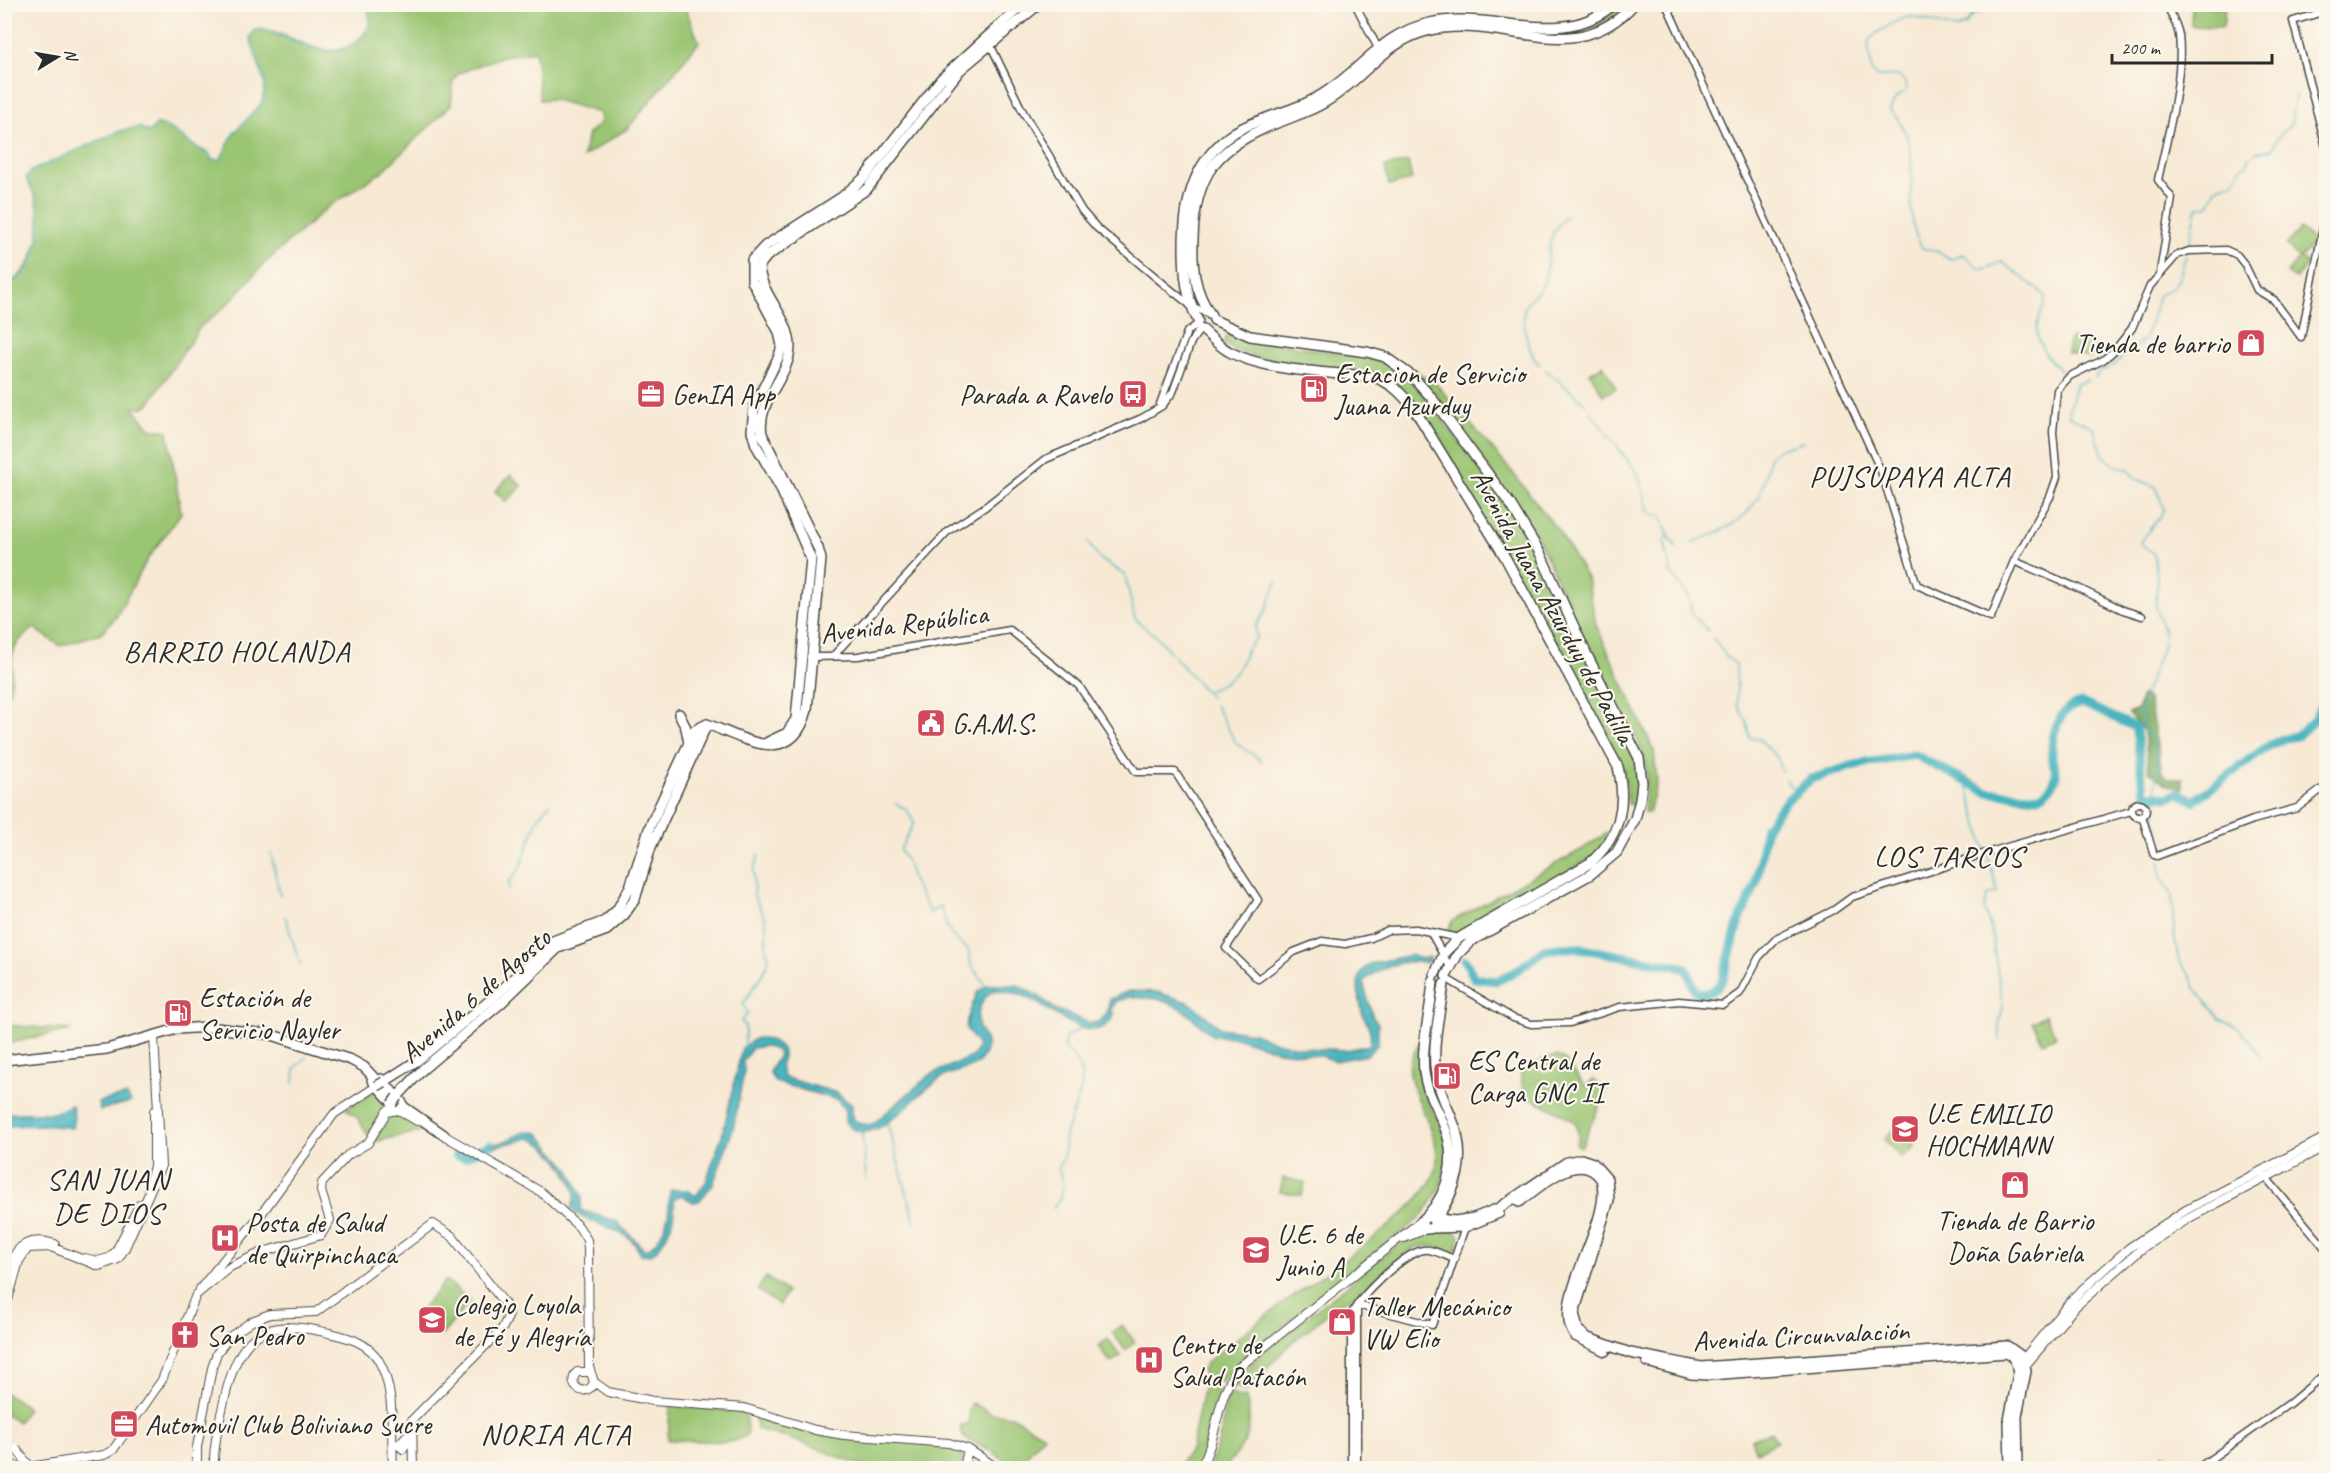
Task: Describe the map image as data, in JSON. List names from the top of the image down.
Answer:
{
  "streets": {
    "highway": ["Avenida Juana Azurduy de Padilla", "Avenida 6 de Agosto", "Avenida Circunvalación"],
    "street": ["Avenida República"]
  },
  "crossings": [
    ["Avenida Juana Azurduy de Padilla", "Avenida Circunvalación"]
  ],
  "districts": [
    "PUJSUPAYA ALTA",
    "BARRIO HOLANDA",
    "LOS TARCOS",
    "SAN JUAN DE DIOS",
    "NORIA ALTA"
  ],
  "places": {
    "shop": ["Tienda de barrio", "Tienda de Barrio Doña Gabriela", "Taller Mecánico VW Elio"],
    "fuel station": ["Estacion de Servicio Juana Azurduy", "Estación de Servicio Nayler", "ES Central de Carga GNC II"],
    "office": ["GenIA App", "Automovil Club Boliviano Sucre"],
    "bus stop": ["Parada a Ravelo"],
    "public building": ["G.A.M.S."],
    "school or university": ["U.E EMILIO HOCHMANN", "U.E. 6 de Junio A", "Colegio Loyola de Fé y Alegría"],
    "hospital": ["Posta de Salud de Quirpinchaca", "Centro de Salud Patacón"],
    "church": ["San Pedro"]
  },
  "scale_bar": "200 m",
  "north": "right"
}
